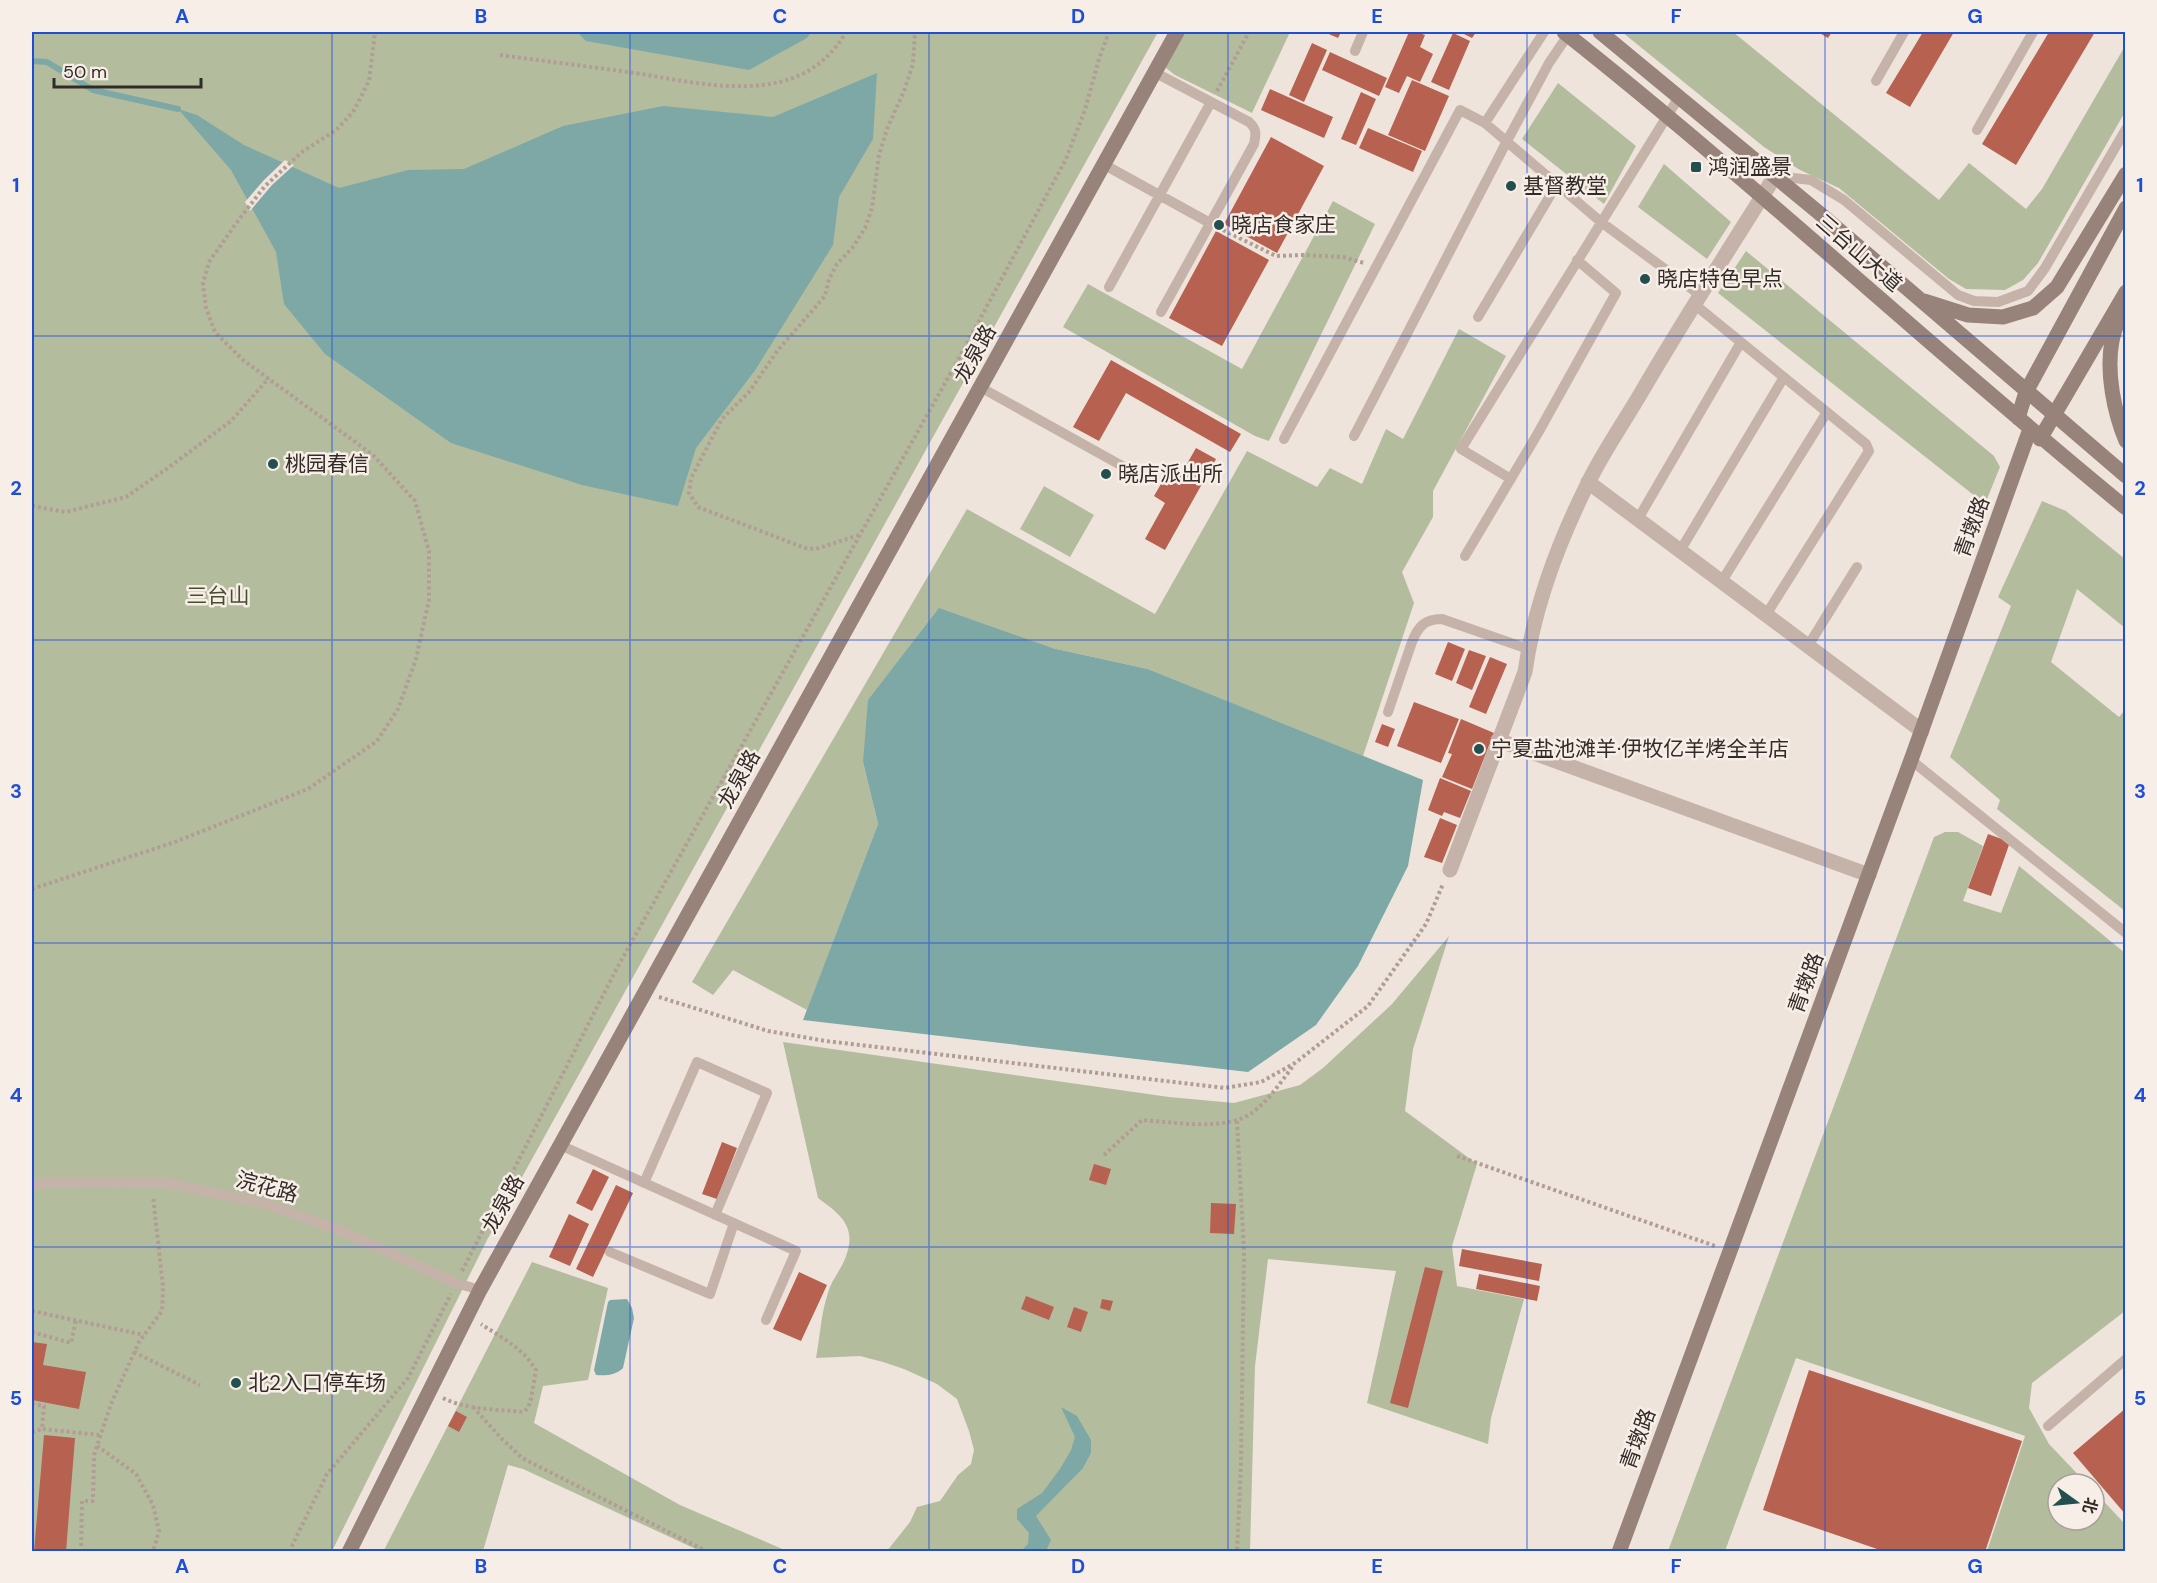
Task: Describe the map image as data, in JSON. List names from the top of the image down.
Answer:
{
  "streets": {
    "main road": ["三台山大道", "龙泉路", "青墩路"],
    "lane": ["浣花路"]
  },
  "crossings": [
    ["三台山大道", "青墩路"],
    ["龙泉路", "浣花路"]
  ],
  "parks": ["三台山"],
  "places": {
    "transit": ["鸿润盛景"],
    "other": [
      "基督教堂",
      "晓店食家庄",
      "晓店特色早点",
      "桃园春信",
      "晓店派出所",
      "宁夏盐池滩羊·伊牧亿羊烤全羊店",
      "北2入口停车场"
    ]
  },
  "scale_bar": "50 m",
  "north": "right",
  "grid": {
    "columns": [
      "A",
      "B",
      "C",
      "D",
      "E",
      "F",
      "G"
    ],
    "rows": [
      "1",
      "2",
      "3",
      "4",
      "5"
    ]
  }
}
